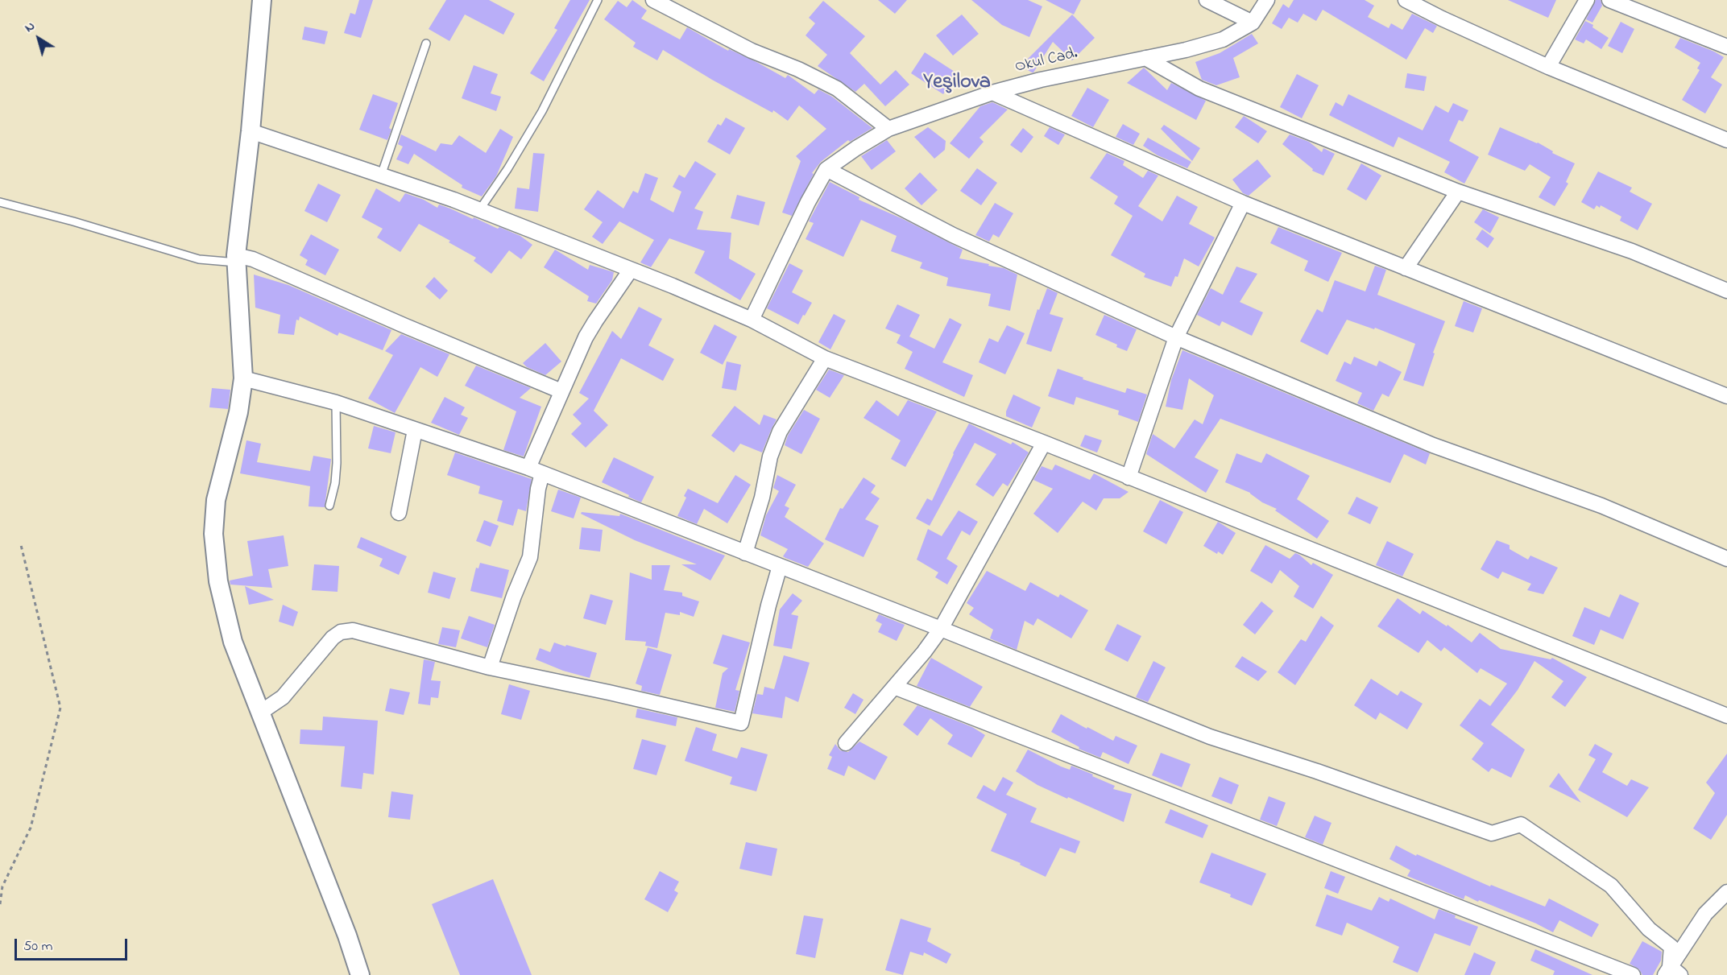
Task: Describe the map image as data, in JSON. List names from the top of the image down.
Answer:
{
  "streets": {
    "street": ["Okul Cad."]
  },
  "districts": ["Yeşilova"],
  "scale_bar": "50 m",
  "north": "top left"
}
